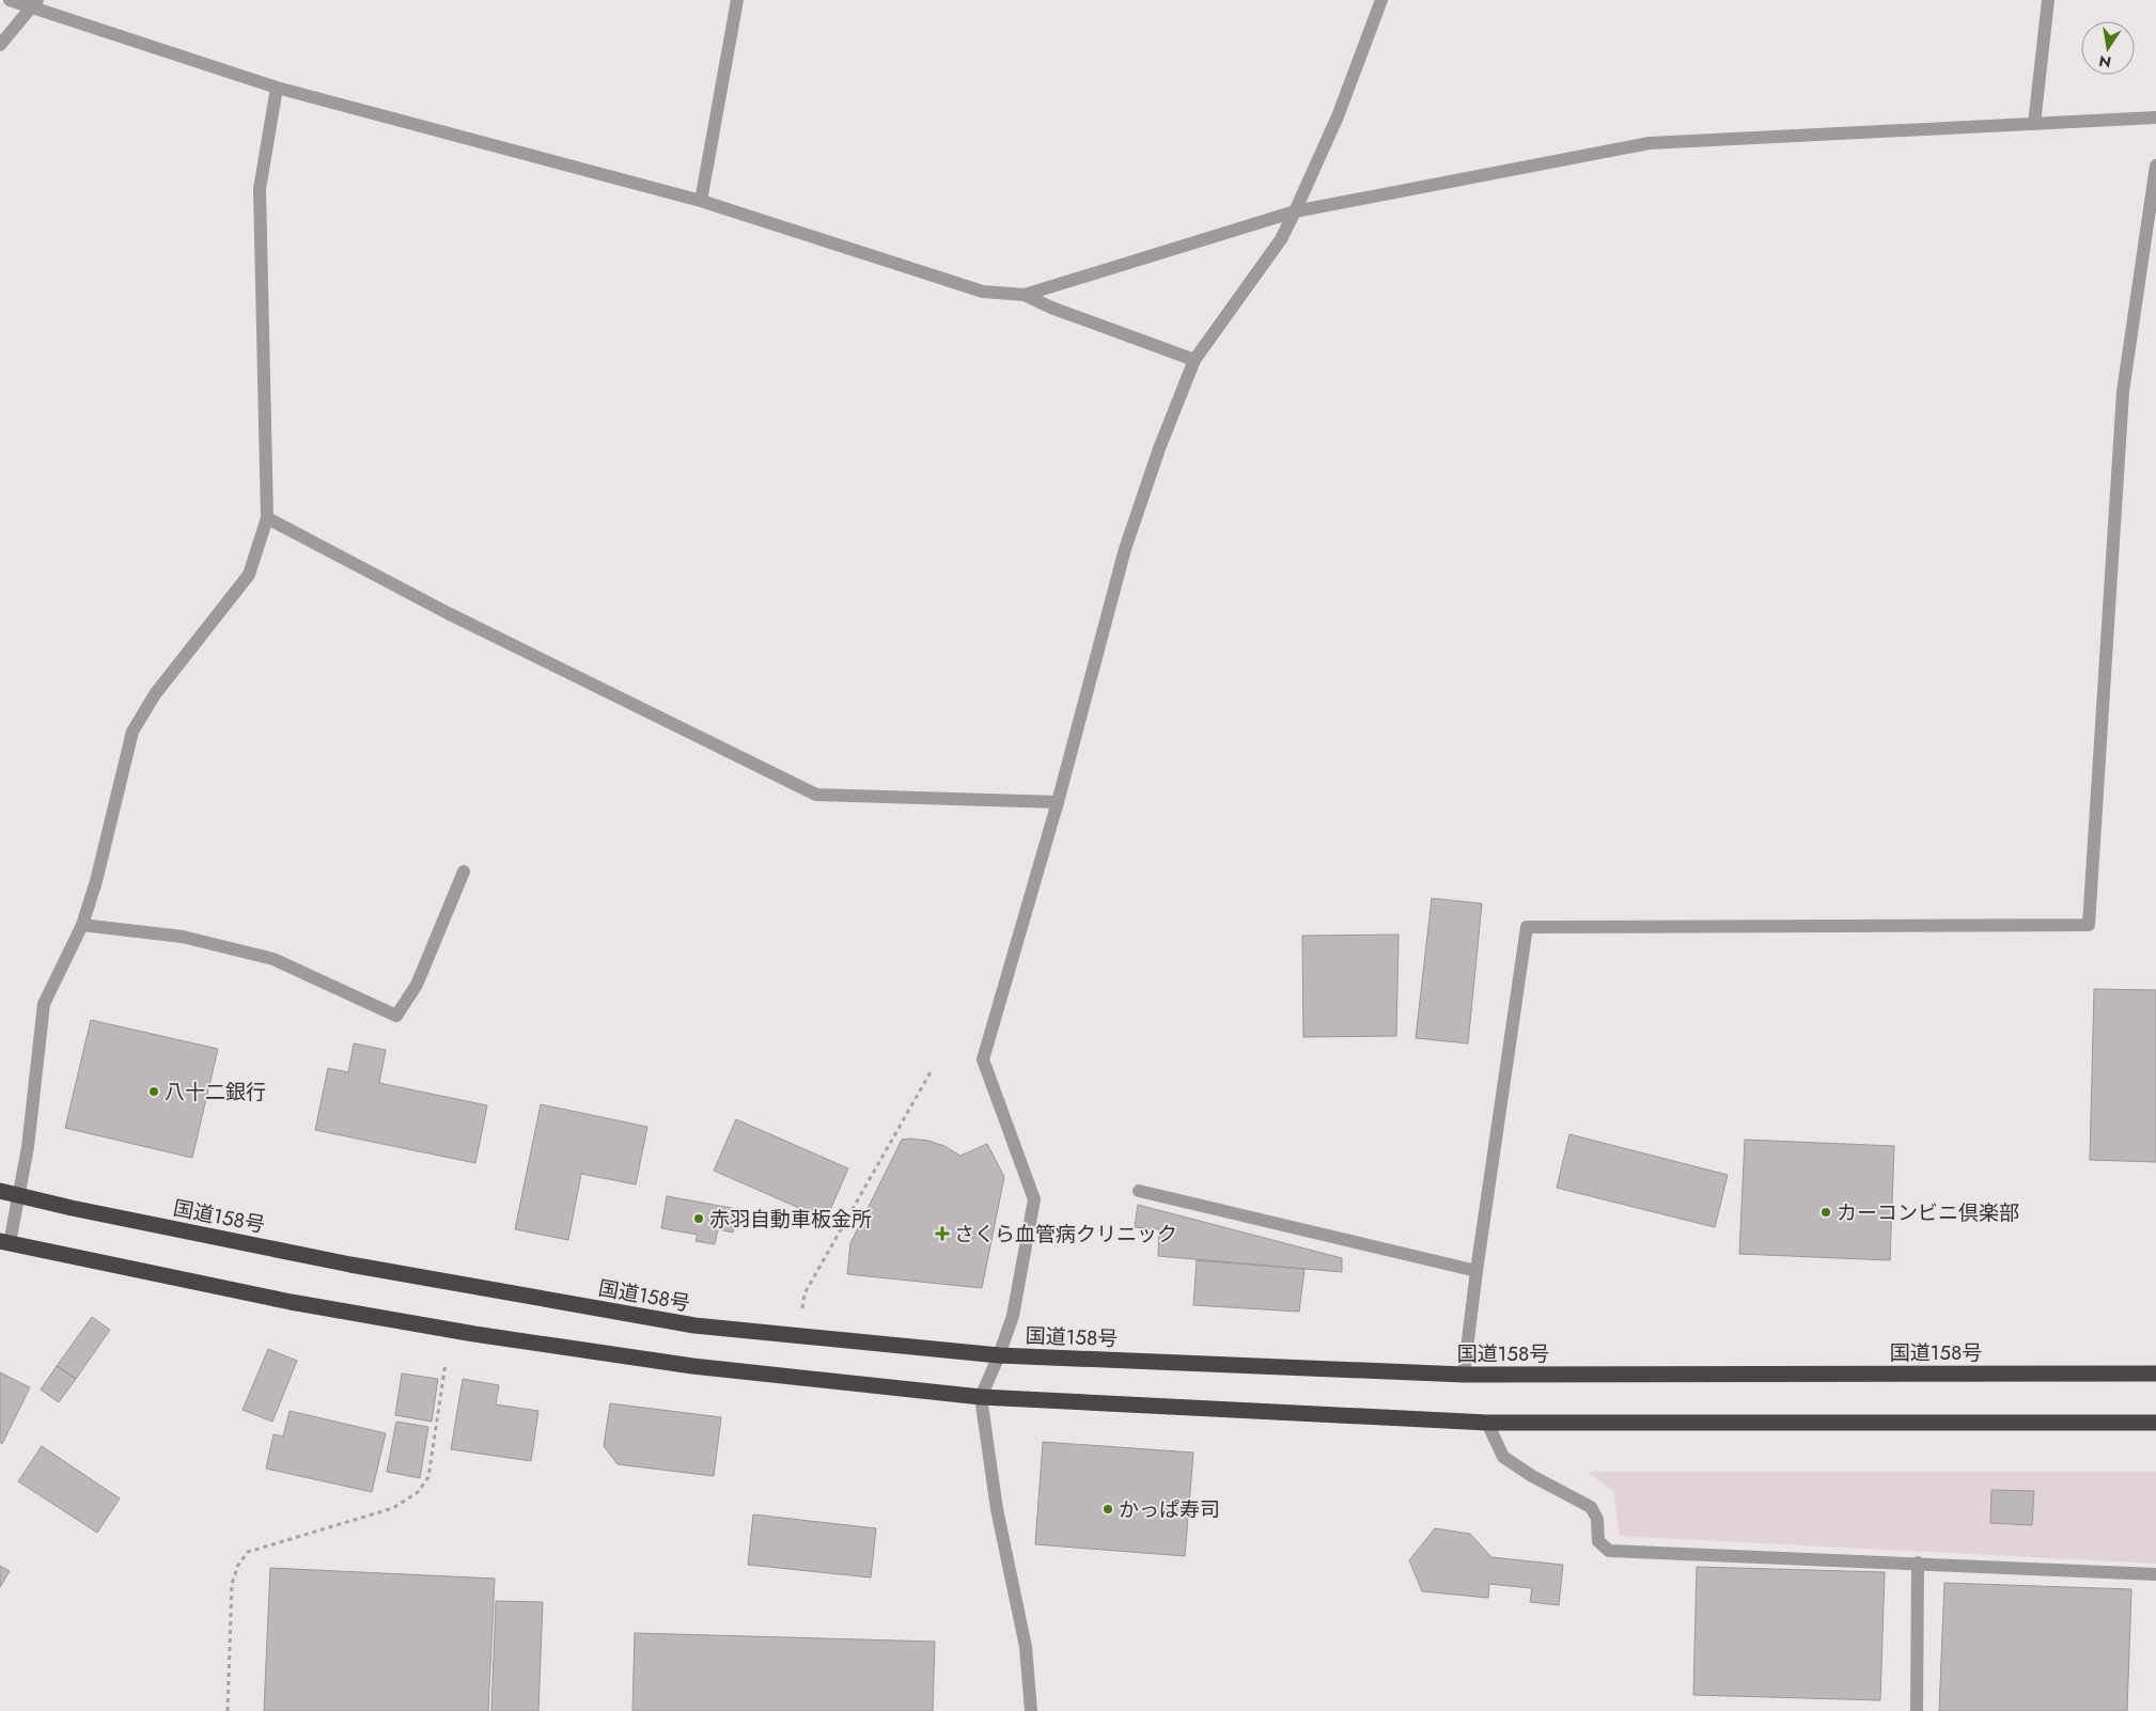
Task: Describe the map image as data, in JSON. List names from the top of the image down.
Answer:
{
  "streets": {
    "highway": ["国道158号"]
  },
  "places": {
    "other": [
      "八十二銀行",
      "カーコンビニ倶楽部",
      "赤羽自動車板金所",
      "かっぱ寿司"
    ],
    "health": ["さくら血管病クリニック"]
  },
  "north": "bottom"
}
